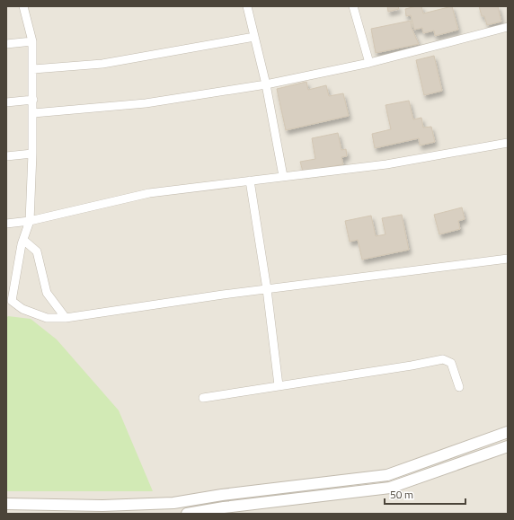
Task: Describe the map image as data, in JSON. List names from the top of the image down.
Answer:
{
  "scale_bar": "50 m"
}
